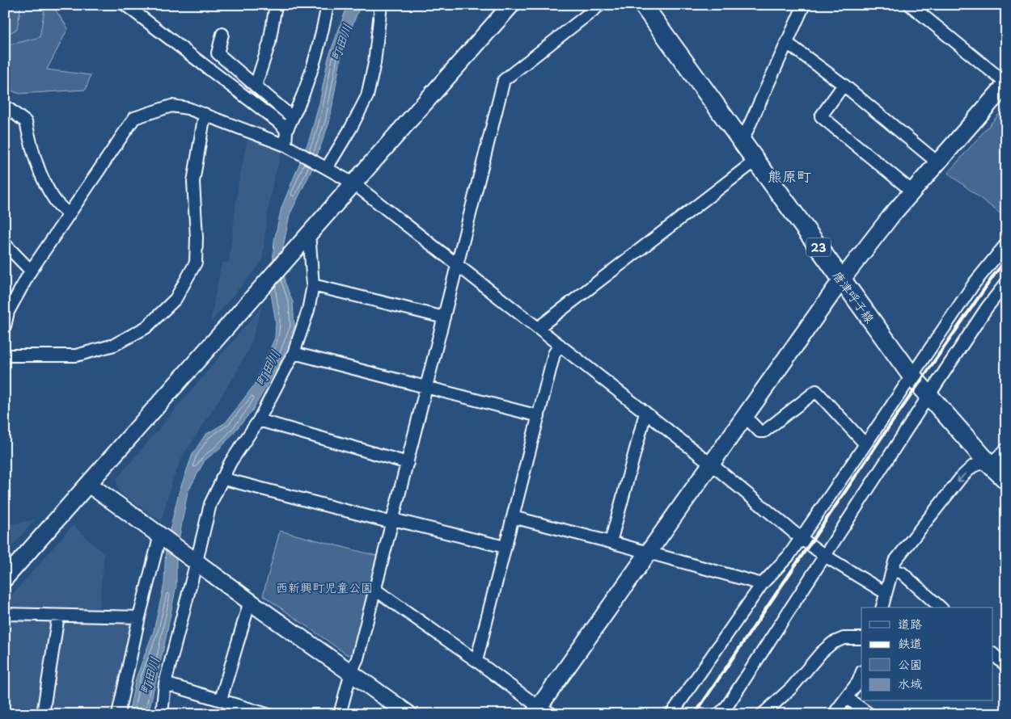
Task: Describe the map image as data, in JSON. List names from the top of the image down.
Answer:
{
  "streets": {
    "main road": ["23", "唐津呼子線"]
  },
  "districts": ["熊原町"],
  "water": ["町田川"],
  "parks": ["西新興町児童公園"],
  "legend": [
    "道路",
    "鉄道",
    "公園",
    "水域"
  ]
}
